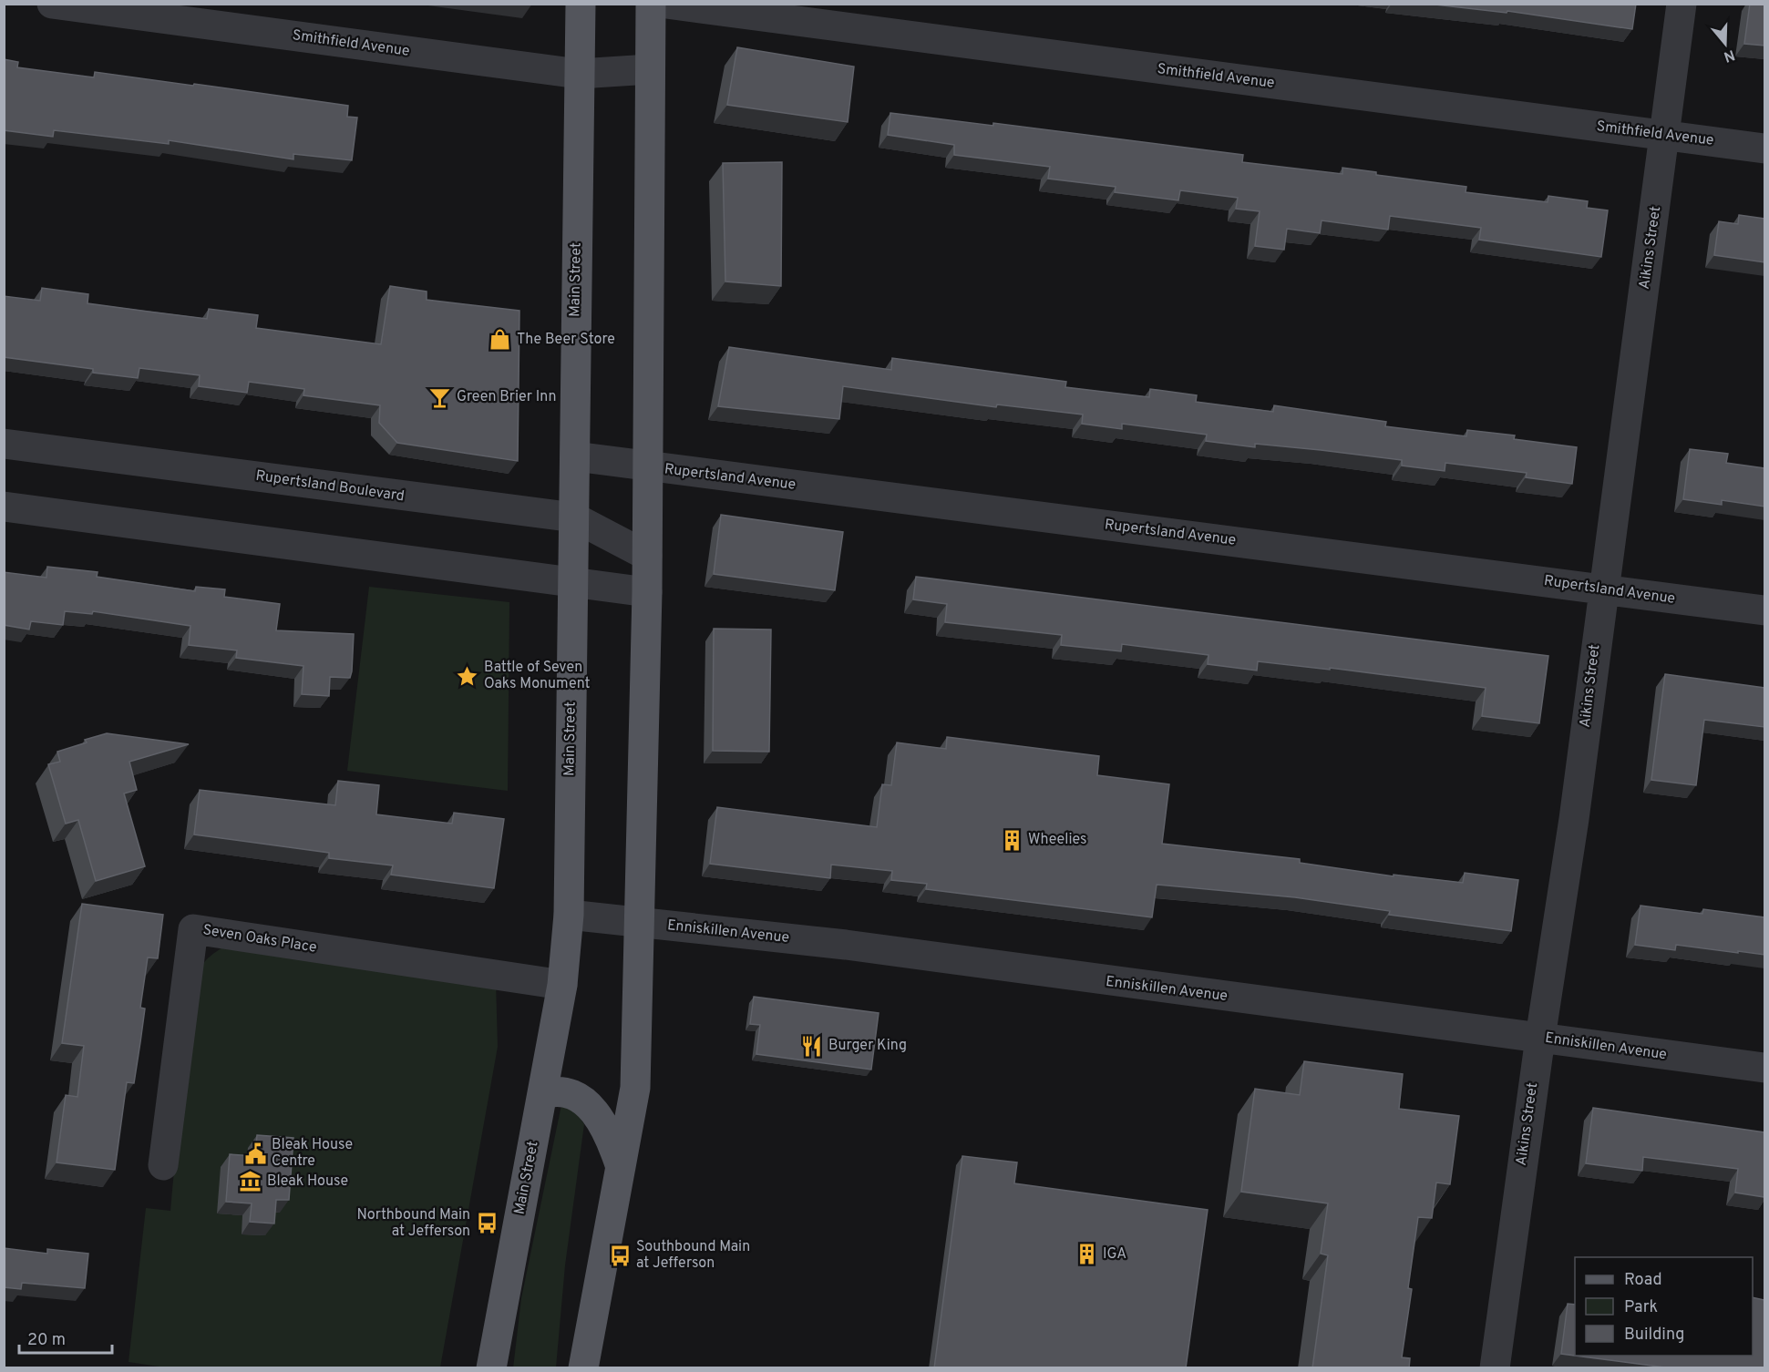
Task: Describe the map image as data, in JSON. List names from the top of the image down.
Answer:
{
  "streets": {
    "main road": ["Main Street"],
    "street": [
      "Smithfield Avenue",
      "Aikins Street",
      "Rupertsland Avenue",
      "Rupertsland Boulevard",
      "Enniskillen Avenue",
      "Seven Oaks Place"
    ]
  },
  "crossings": [
    ["Smithfield Avenue", "Aikins Street"],
    ["Smithfield Avenue", "Main Street"],
    ["Aikins Street", "Rupertsland Avenue"],
    ["Aikins Street", "Enniskillen Avenue"],
    ["Main Street", "Rupertsland Avenue"],
    ["Main Street", "Rupertsland Boulevard"],
    ["Main Street", "Enniskillen Avenue"],
    ["Main Street", "Seven Oaks Place"]
  ],
  "places": {
    "shop": ["The Beer Store"],
    "bar": ["Green Brier Inn"],
    "place": ["Battle of Seven Oaks Monument"],
    "building": ["Wheelies", "IGA"],
    "restaurant": ["Burger King"],
    "public building": ["Bleak House Centre"],
    "museum": ["Bleak House"],
    "bus stop": ["Northbound Main at Jefferson", "Southbound Main at Jefferson"]
  },
  "legend": ["Road", "Park", "Building"],
  "scale_bar": "20 m",
  "north": "bottom"
}
